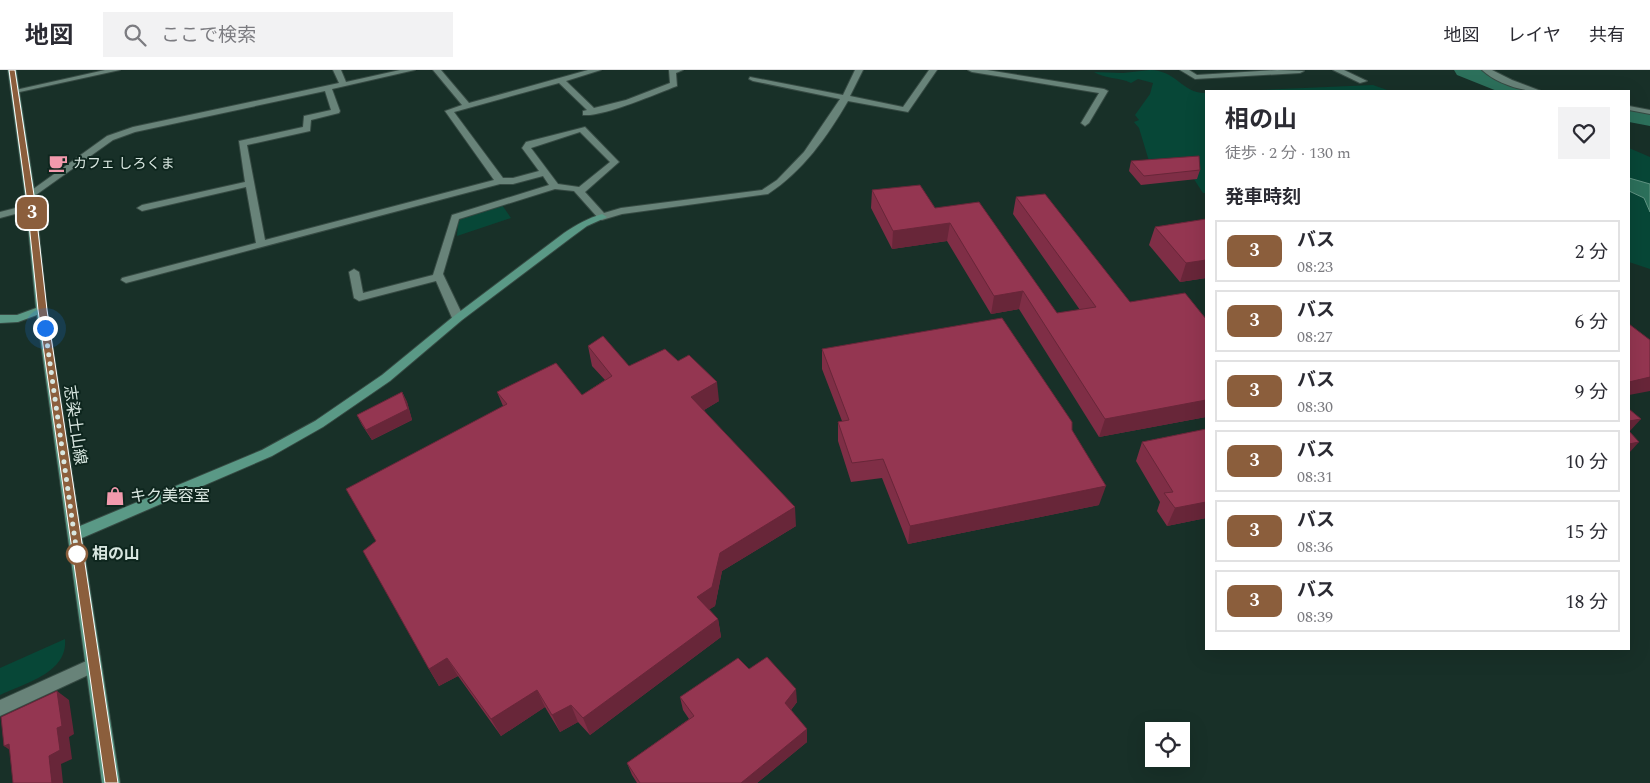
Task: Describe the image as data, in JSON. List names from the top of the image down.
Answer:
{
  "streets": {
    "main road": ["志染土山線"]
  },
  "places": {
    "cafe": ["カフェ しろくま"],
    "shop": ["キク美容室"],
    "other": ["相の山"]
  },
  "lines": ["bus line 3"],
  "page": {
    "header": "地図",
    "search": "ここで検索",
    "nav": ["地図", "レイヤ", "共有"],
    "on_map": "3",
    "heading": [
      ["相の山", "徒歩 · 2 分 · 130 m"],
      "発車時刻"
    ],
    "list": [
      {
        "mark": "3",
        "name": "バス",
        "note": "08:23",
        "value": "2 分"
      },
      {
        "mark": "3",
        "name": "バス",
        "note": "08:27",
        "value": "6 分"
      },
      {
        "mark": "3",
        "name": "バス",
        "note": "08:30",
        "value": "9 分"
      },
      {
        "mark": "3",
        "name": "バス",
        "note": "08:31",
        "value": "10 分"
      },
      {
        "mark": "3",
        "name": "バス",
        "note": "08:36",
        "value": "15 分"
      },
      {
        "mark": "3",
        "name": "バス",
        "note": "08:39",
        "value": "18 分"
      }
    ]
  }
}
